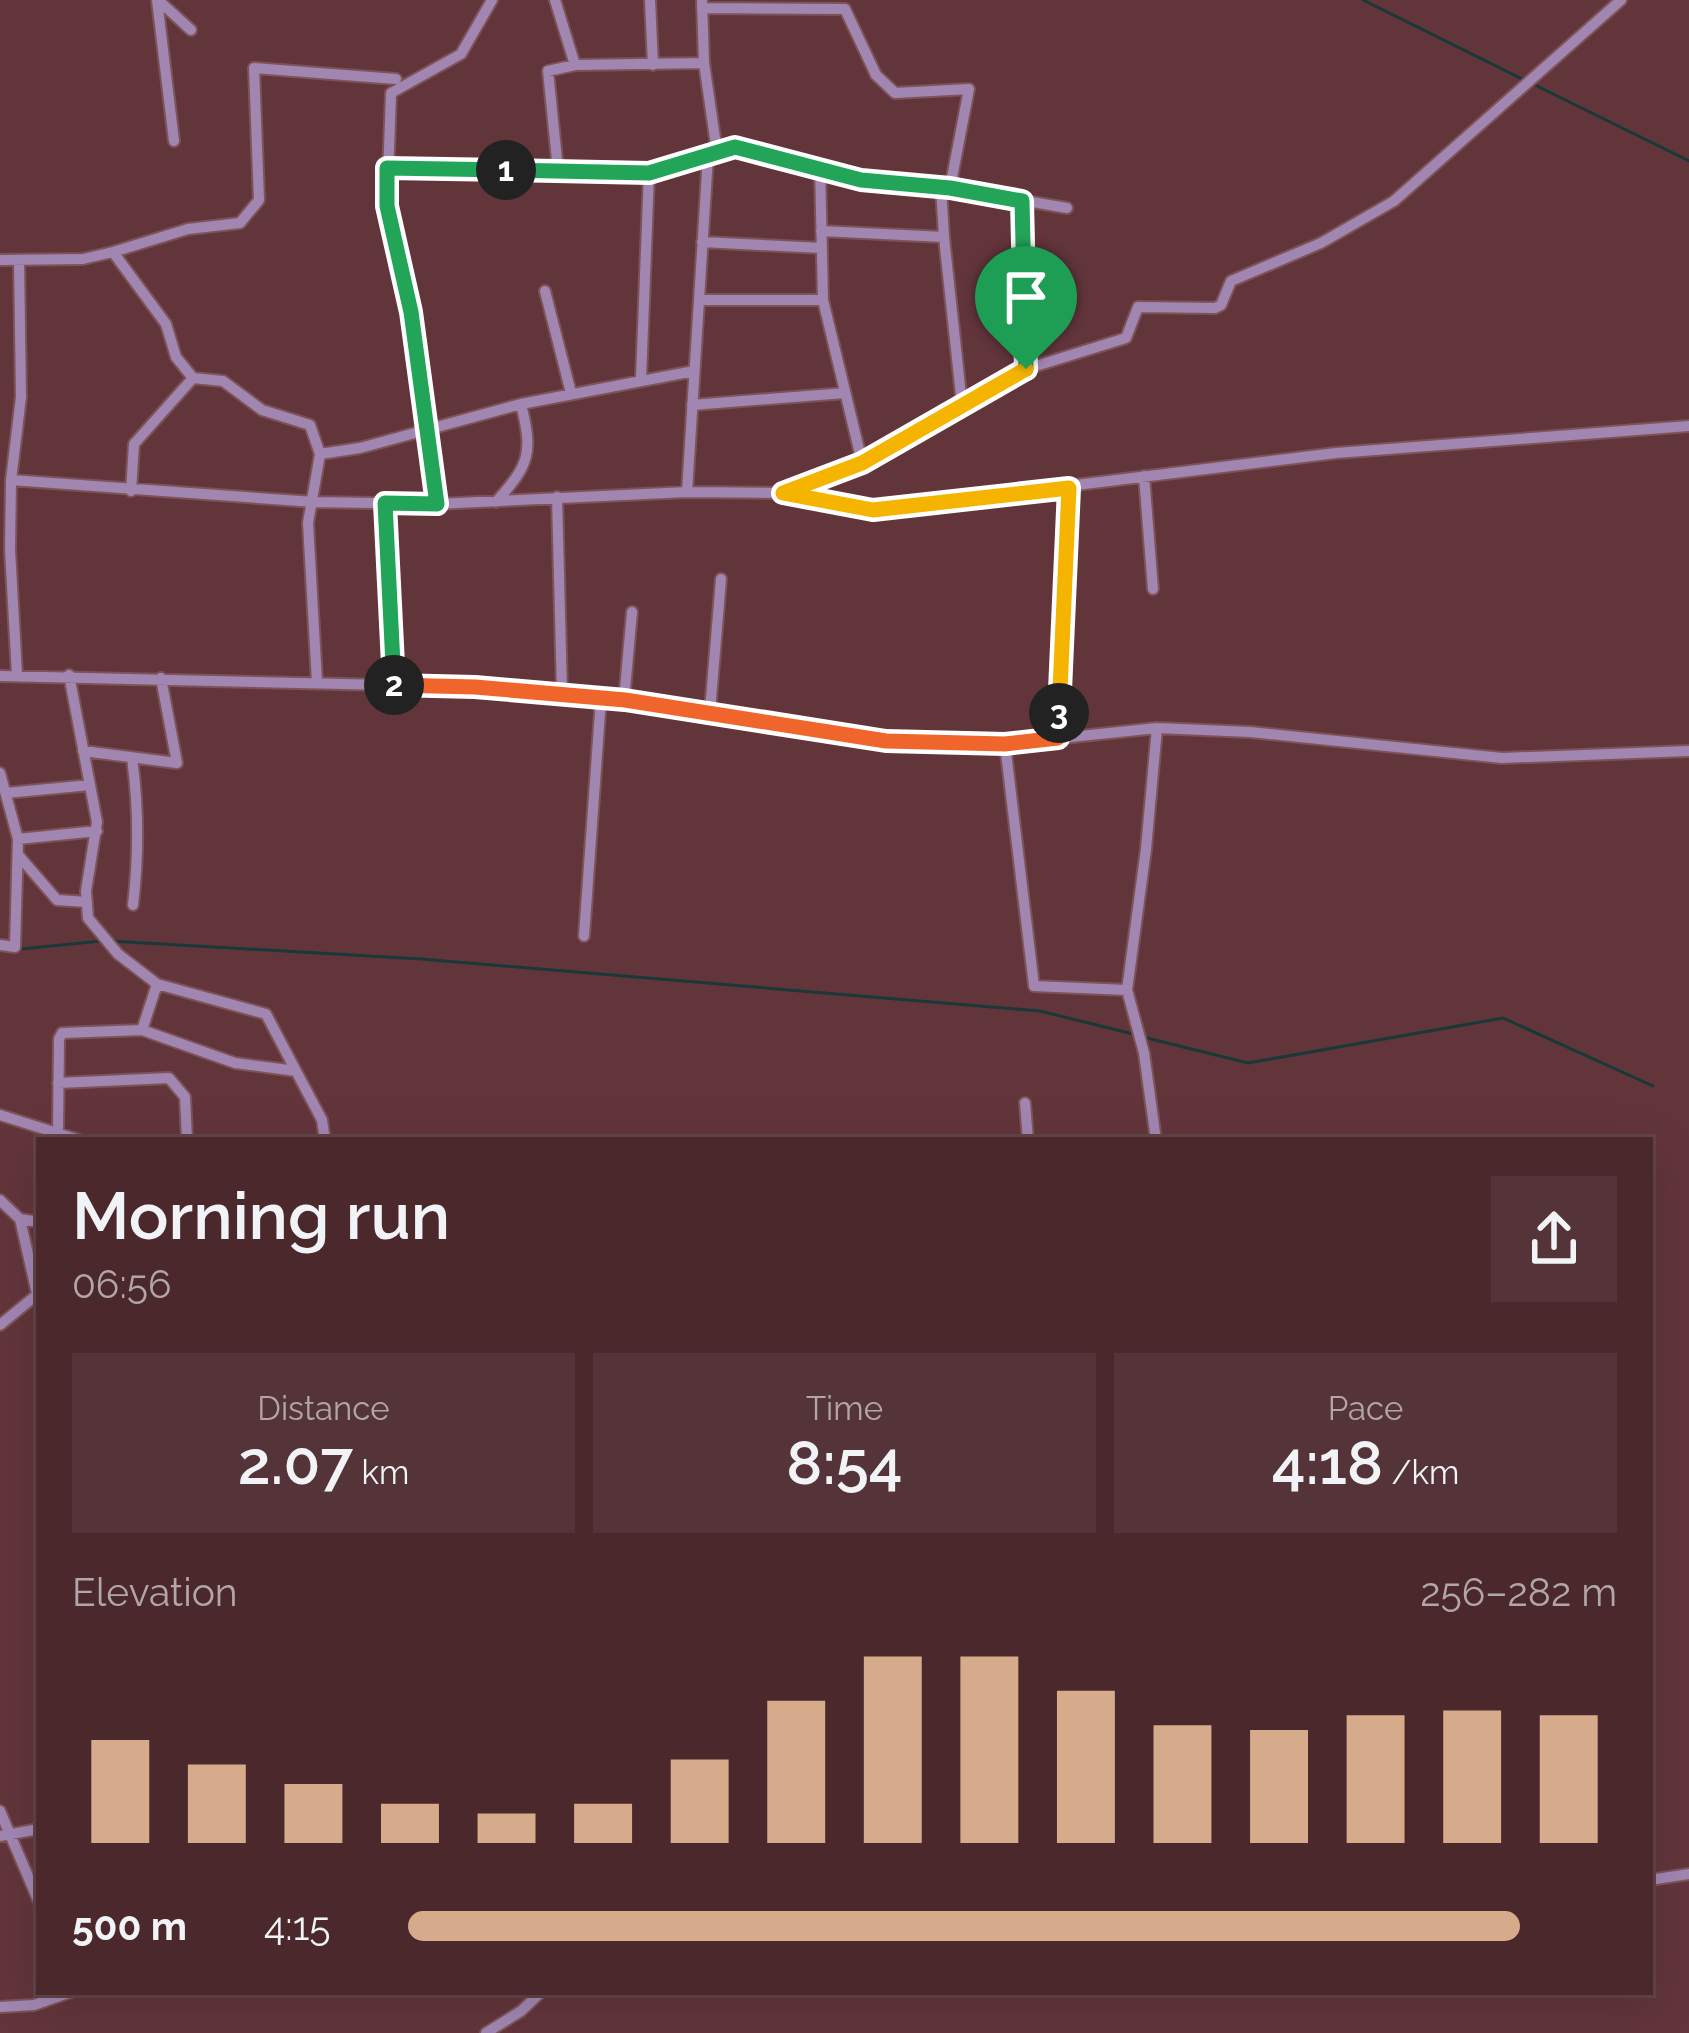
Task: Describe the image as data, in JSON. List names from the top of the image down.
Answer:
{
  "page": {
    "pins": ["1", "2", "3"],
    "heading": ["Morning run", "06:56"],
    "stats": [
      ["Distance", "2.07 km"],
      ["Time", "8:54"],
      ["Pace", "4:18 /km"]
    ],
    "chart": ["Elevation", "256–282 m"],
    "list": [
      {
        "name": "500 m",
        "note": "4:15"
      }
    ]
  }
}
